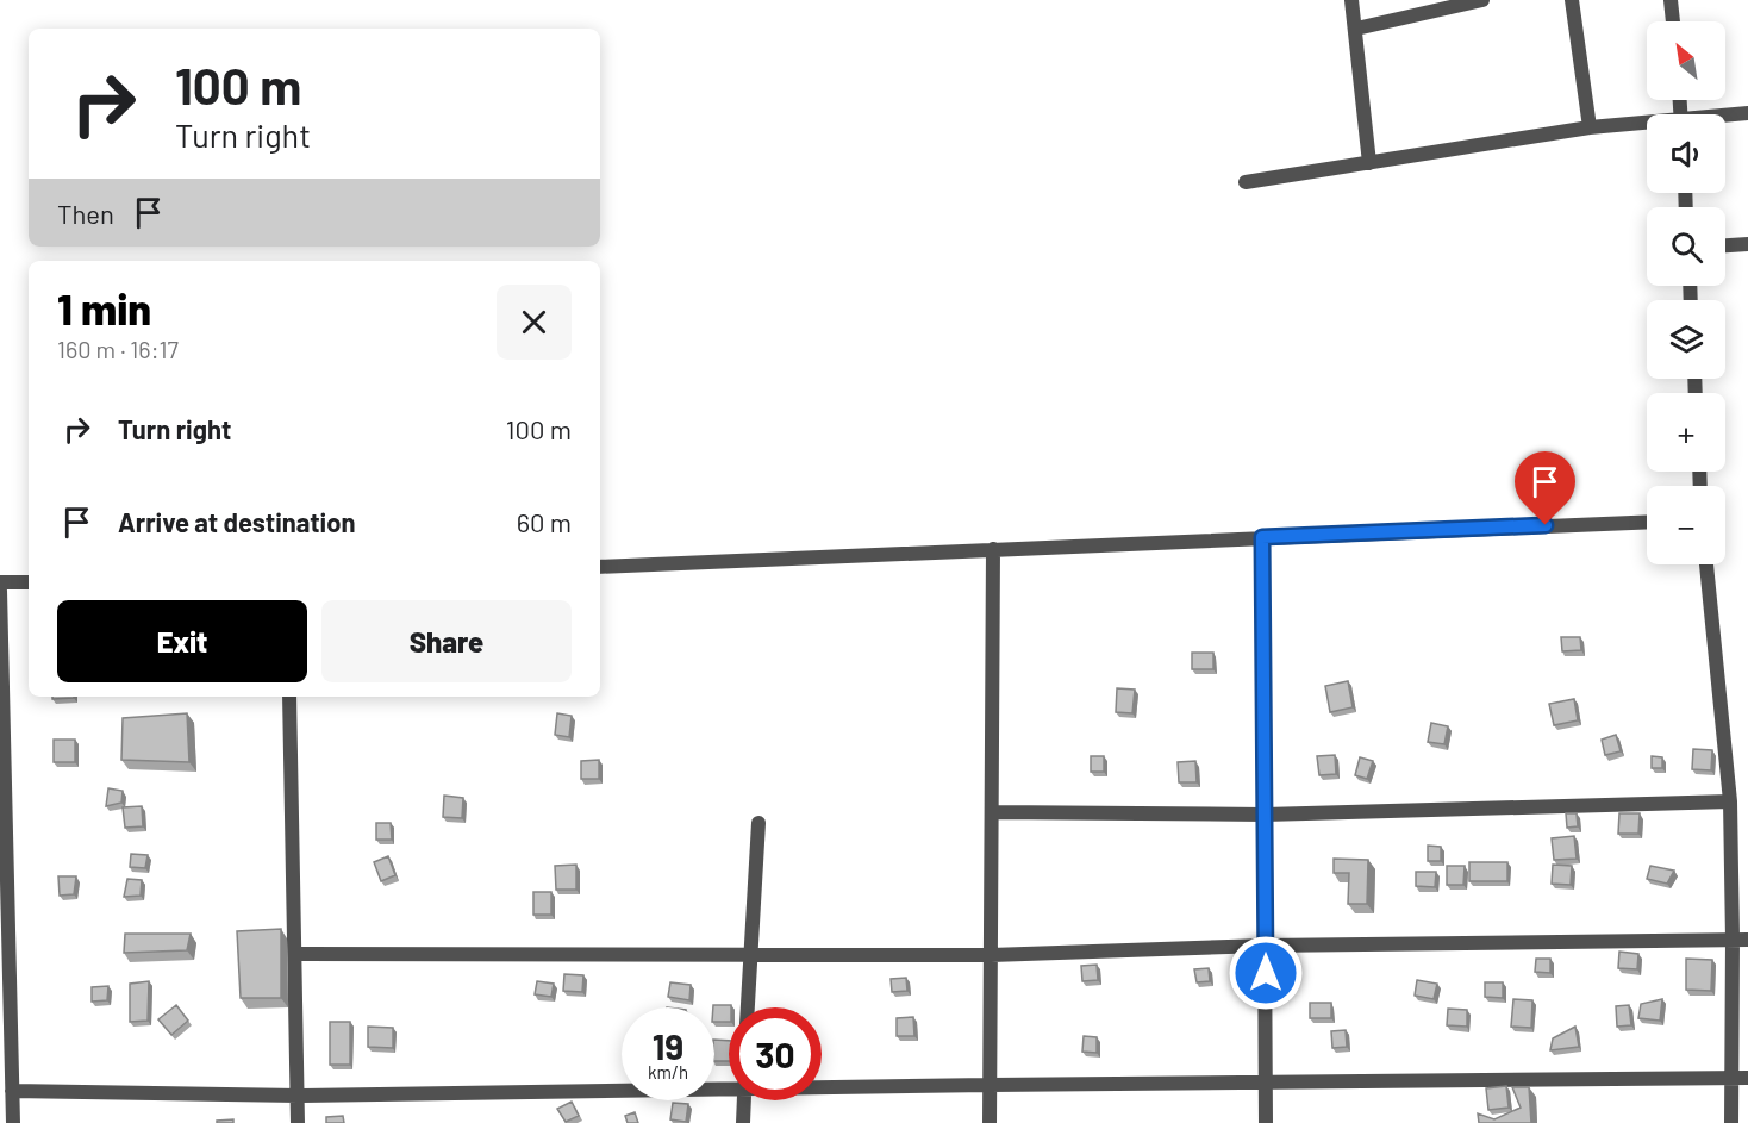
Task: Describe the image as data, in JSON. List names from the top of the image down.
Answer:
{
  "north": "top left",
  "page": {
    "map_buttons": ["+", "−"],
    "turn": ["100 m", "Turn right"],
    "then": "Then",
    "heading": ["1 min", "160 m · 16:17"],
    "list": [
      {
        "name": "Turn right",
        "value": "100 m"
      },
      {
        "name": "Arrive at destination",
        "value": "60 m"
      }
    ],
    "buttons": ["Exit", "Share"],
    "speed": "19 km/h",
    "limit": "30"
  }
}
